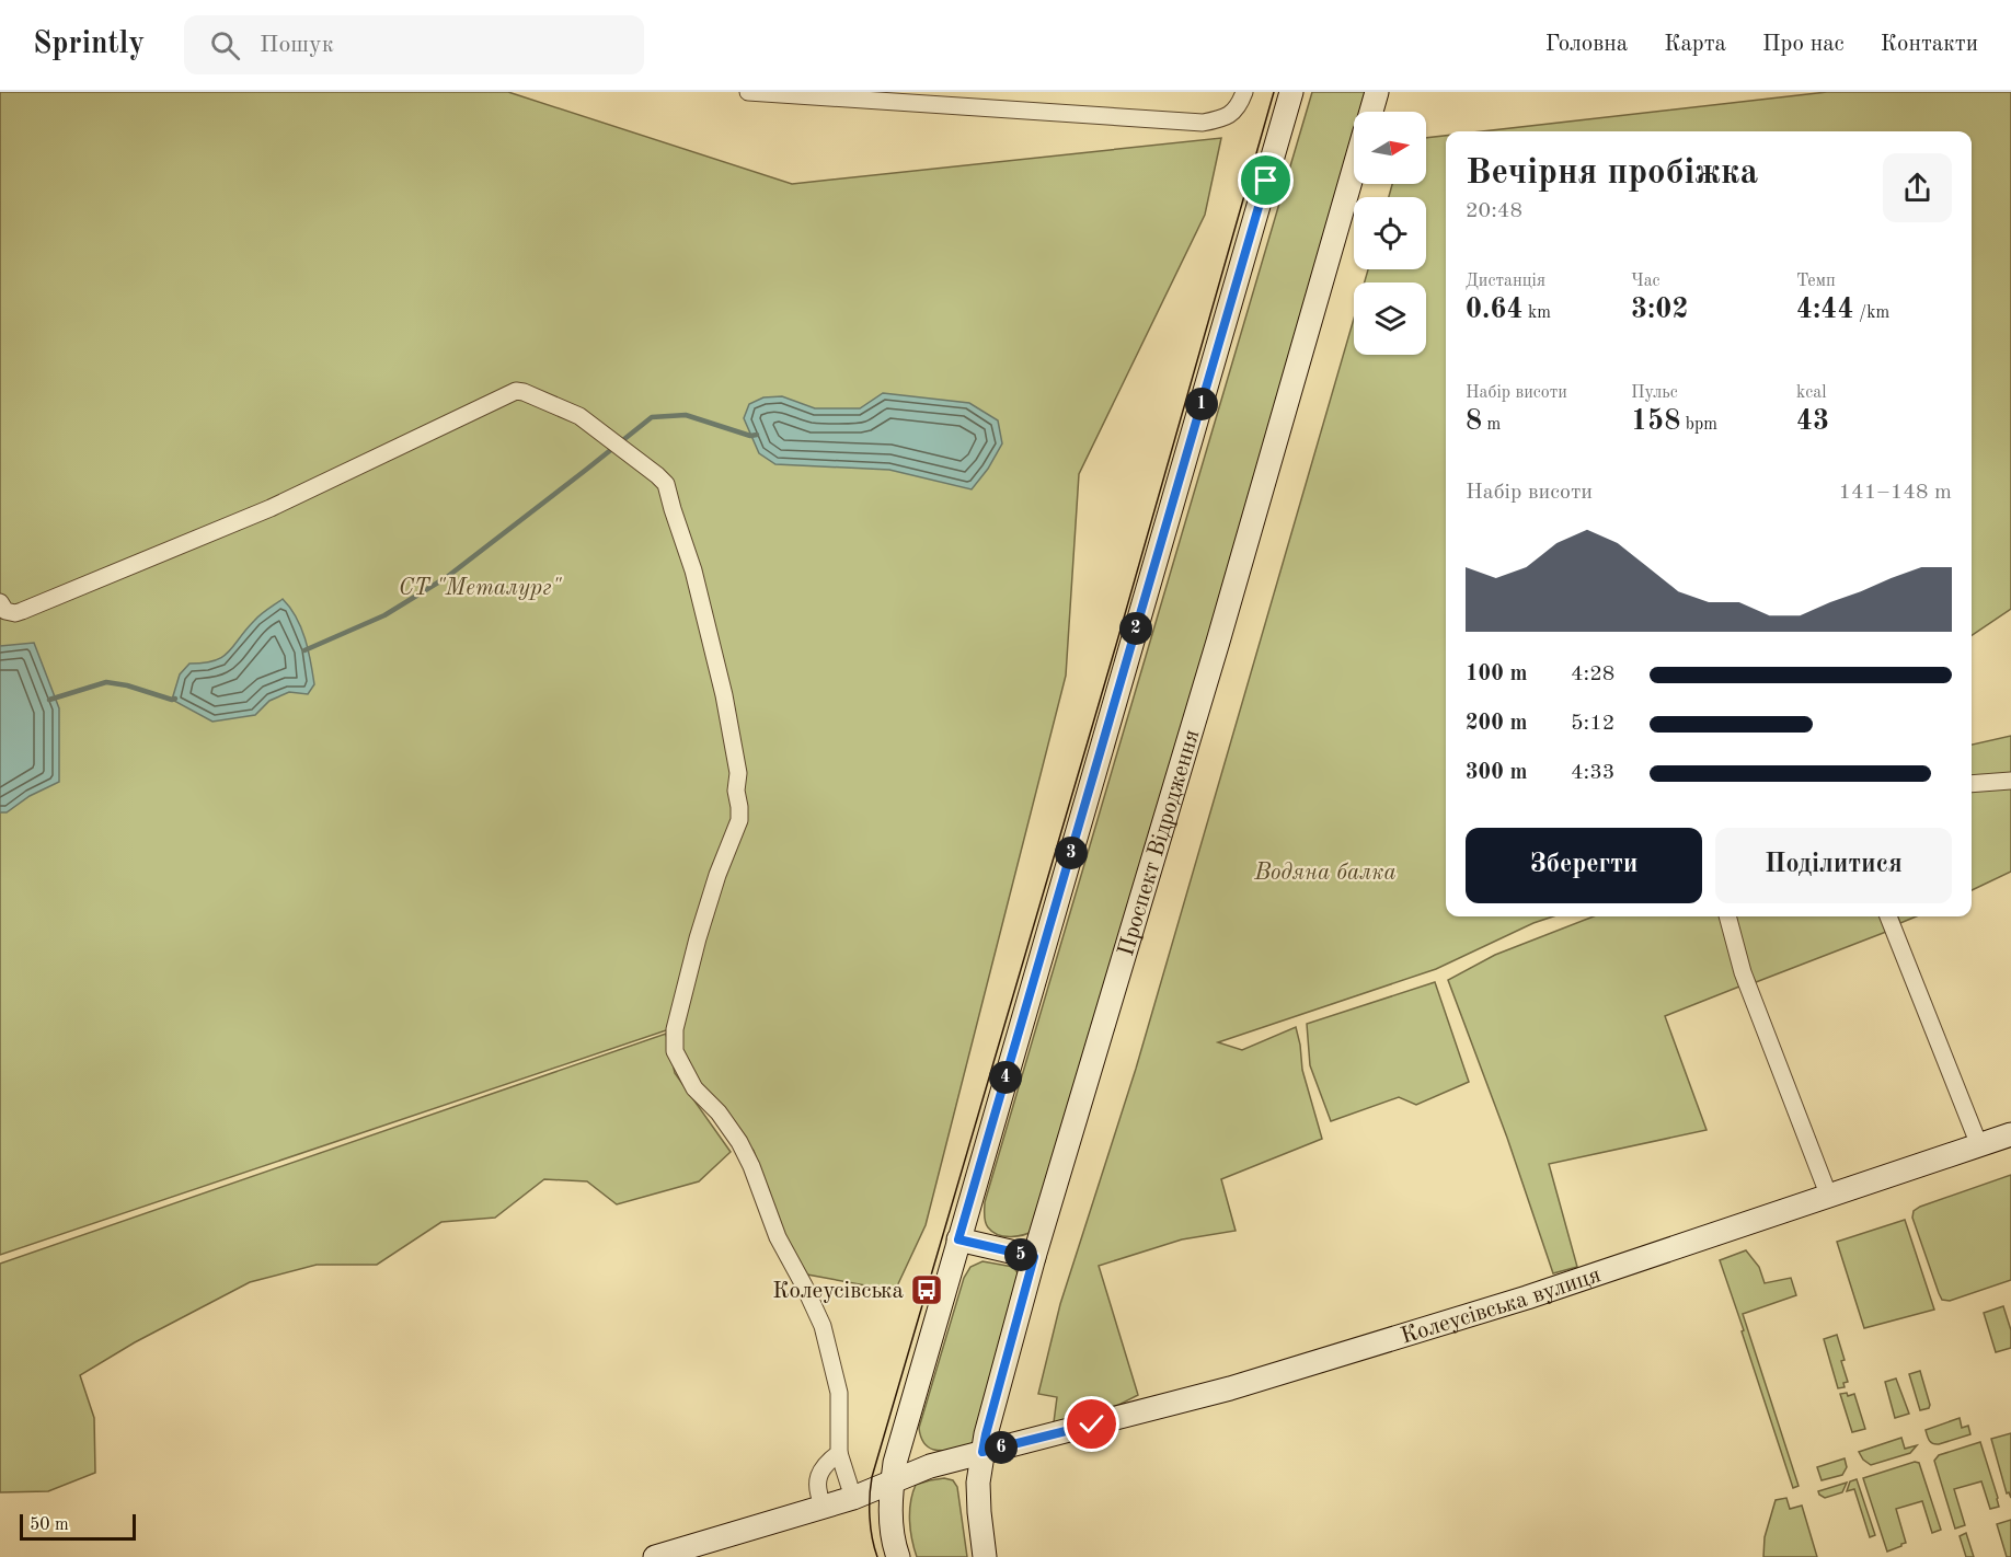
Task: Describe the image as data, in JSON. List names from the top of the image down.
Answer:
{
  "streets": {
    "main road": ["Проспект Відродження", "Колеусівська вулиця"]
  },
  "crossings": [
    ["Проспект Відродження", "Колеусівська вулиця"]
  ],
  "parks": ["СТ \"Металург\"", "Водяна балка"],
  "places": {
    "bus stop": ["Колеусівська"]
  },
  "scale_bar": "50 m",
  "north": "right",
  "page": {
    "header": "Sprintly",
    "search": "Пошук",
    "nav": [
      "Головна",
      "Карта",
      "Про нас",
      "Контакти"
    ],
    "heading": ["Вечірня пробіжка", "20:48"],
    "stats": [
      ["Дистанція", "0.64 km"],
      ["Час", "3:02"],
      ["Темп", "4:44 /km"],
      ["Набір висоти", "8 m"],
      ["Пульс", "158 bpm"],
      ["kcal", "43"]
    ],
    "pins": [
      "1",
      "2",
      "3",
      "4",
      "5",
      "6"
    ],
    "chart": ["Набір висоти", "141–148 m"],
    "list": [
      {
        "name": "100 m",
        "note": "4:28"
      },
      {
        "name": "200 m",
        "note": "5:12"
      },
      {
        "name": "300 m",
        "note": "4:33"
      }
    ],
    "buttons": ["Зберегти", "Поділитися"],
    "scale": "50 m"
  }
}
